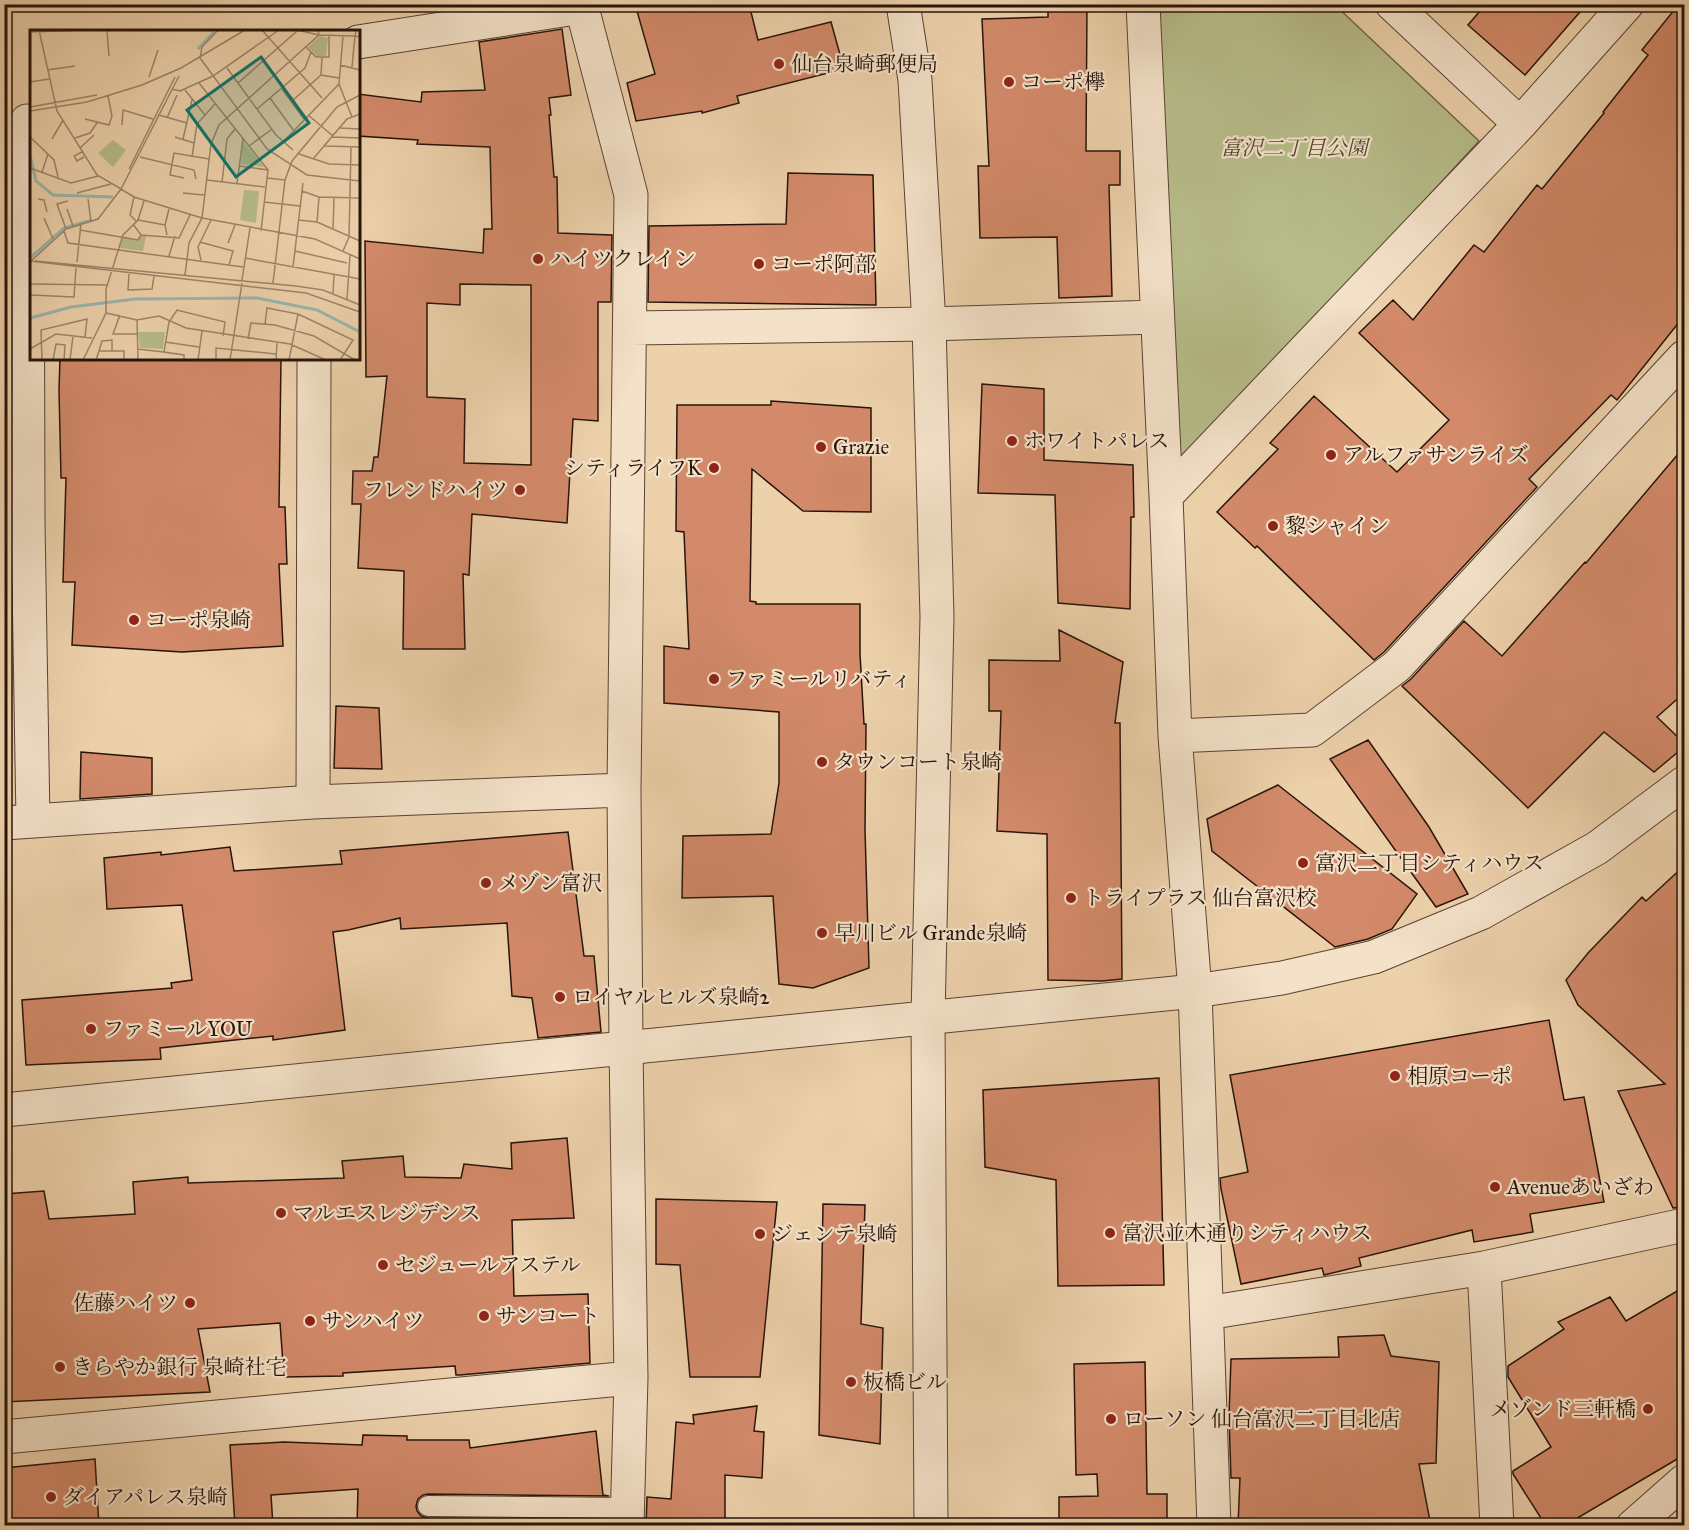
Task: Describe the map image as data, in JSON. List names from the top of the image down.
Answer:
{
  "parks": ["富沢二丁目公園"],
  "places": [
    "仙台泉崎郵便局",
    "コーポ欅",
    "ハイツクレイン",
    "コーポ阿部",
    "ホワイトパレス",
    "Grazie",
    "アルファサンライズ",
    "シティライフK",
    "フレンドハイツ",
    "黎シャイン",
    "コーポ泉崎",
    "ファミールリバティ",
    "タウンコート泉崎",
    "富沢二丁目シティハウス",
    "メゾン富沢",
    "トライプラス 仙台富沢校",
    "早川ビル Grande泉崎",
    "ロイヤルヒルズ泉崎2",
    "ファミールYOU",
    "相原コーポ",
    "Avenueあいざわ",
    "マルエスレジデンス",
    "富沢並木通りシティハウス",
    "ジェンテ泉崎",
    "セジュールアステル",
    "佐藤ハイツ",
    "サンコート",
    "サンハイツ",
    "きらやか銀行 泉崎社宅",
    "板橋ビル",
    "メゾンド三軒橋",
    "ローソン 仙台富沢二丁目北店",
    "ダイアパレス泉崎"
  ]
}
